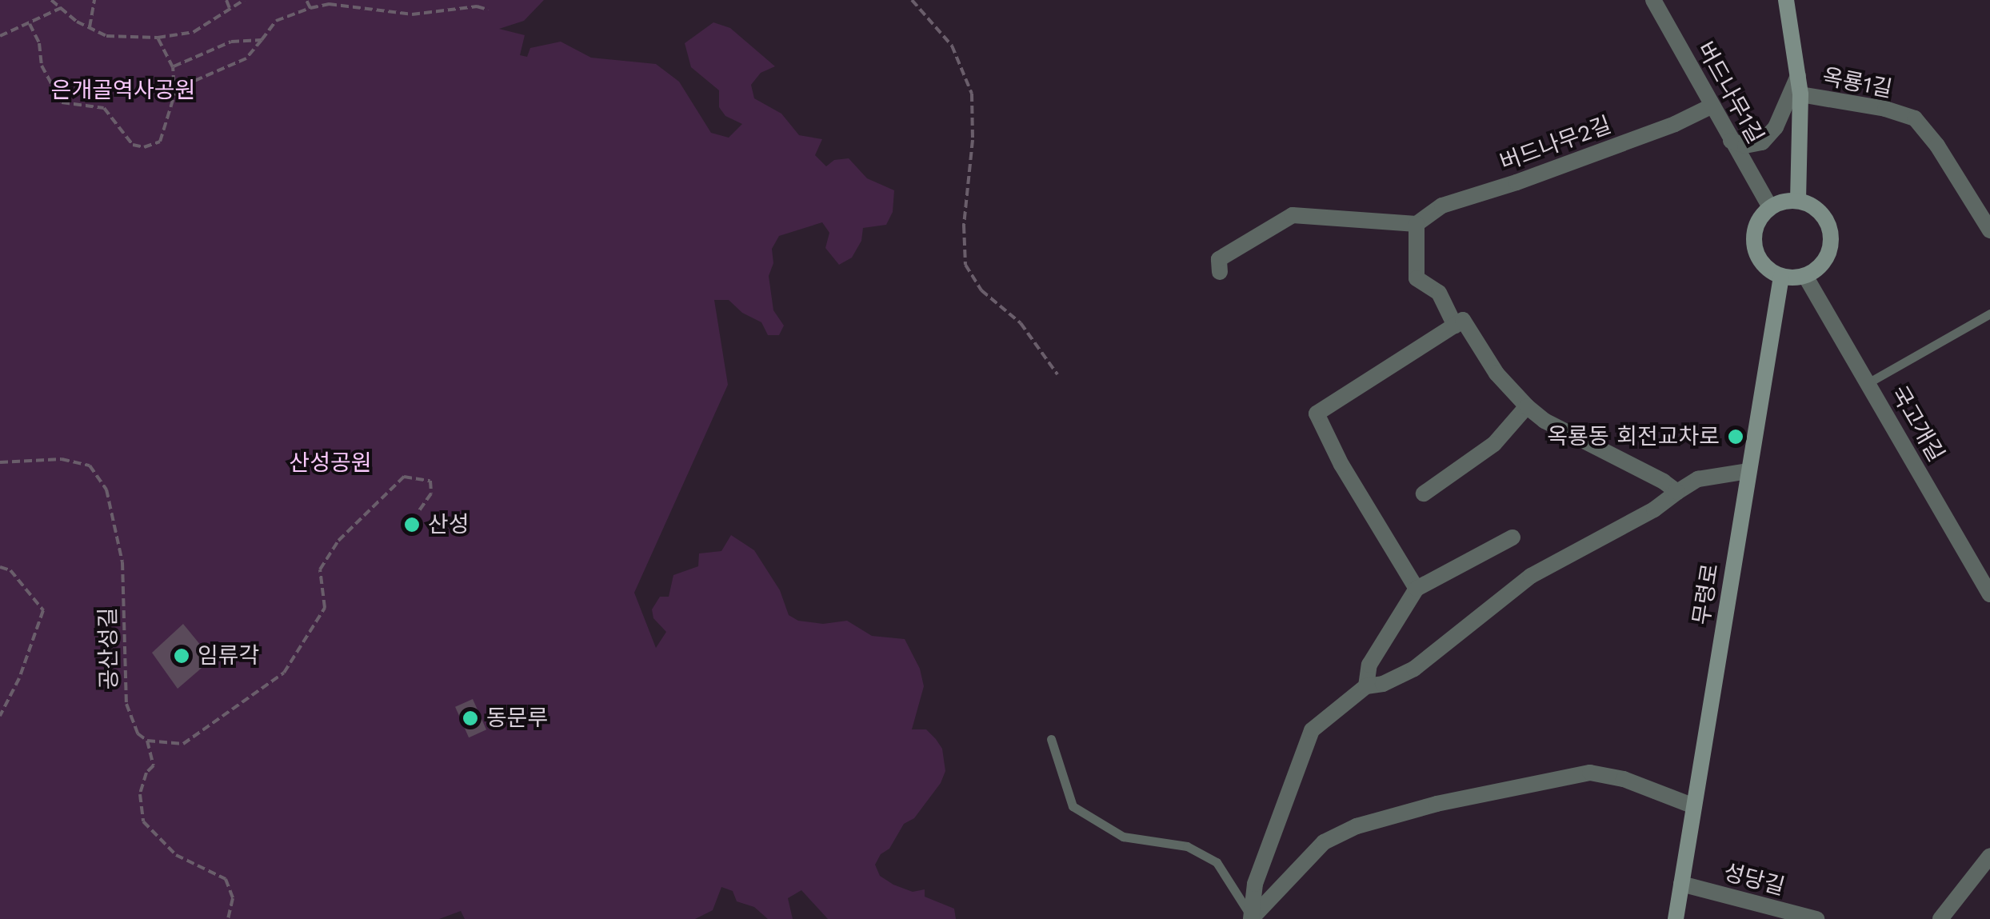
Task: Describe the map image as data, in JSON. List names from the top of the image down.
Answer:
{
  "streets": {
    "main road": ["무령로"],
    "street": [
      "옥룡1길",
      "버드나무1길",
      "버드나무2길",
      "국고개길",
      "성당길"
    ],
    "path": ["공산성길"]
  },
  "crossings": [
    ["버드나무1길", "버드나무2길"],
    ["버드나무1길", "국고개길"],
    ["버드나무1길", "무령로"],
    ["국고개길", "무령로"],
    ["무령로", "성당길"]
  ],
  "parks": ["은개골역사공원", "산성공원"],
  "places": [
    "옥룡동 회전교차로",
    "산성",
    "임류각",
    "동문루"
  ]
}
